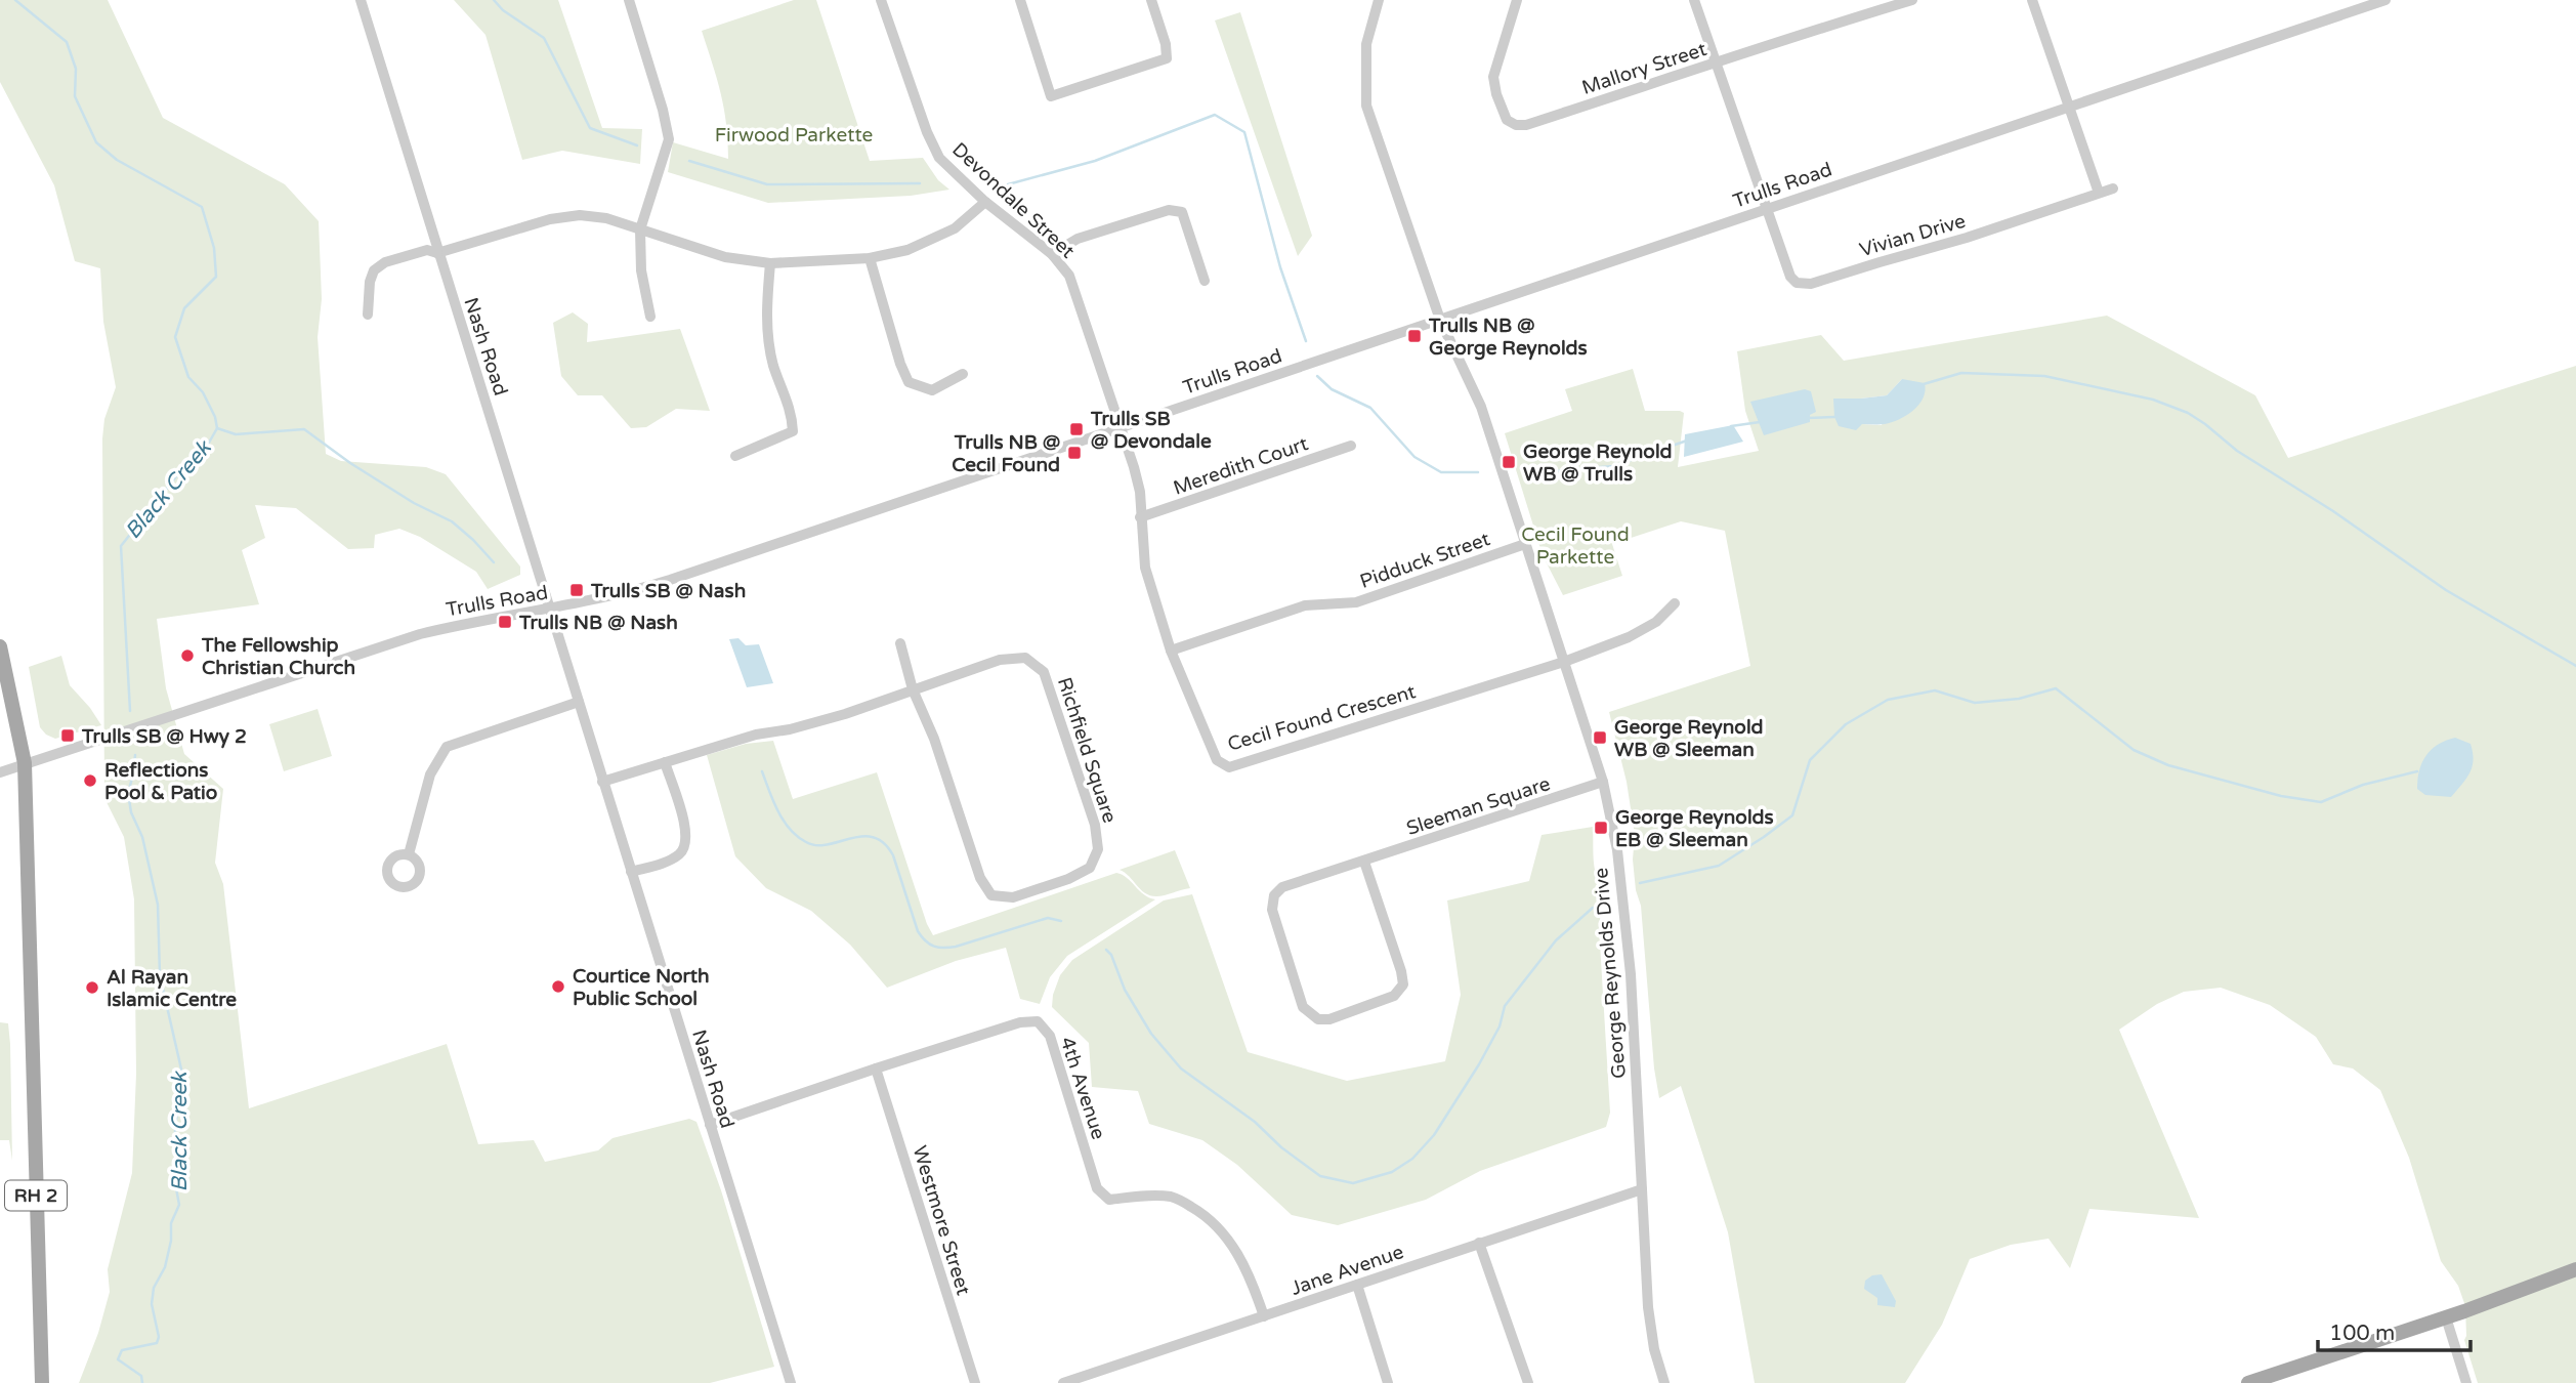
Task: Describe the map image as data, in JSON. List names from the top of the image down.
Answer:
{
  "streets": {
    "main road": ["RH 2"],
    "street": [
      "Mallory Street",
      "Trulls Road",
      "Devondale Street",
      "Vivian Drive",
      "Nash Road",
      "Meredith Court",
      "Pidduck Street",
      "Cecil Found Crescent",
      "Richfield Square",
      "Sleeman Square",
      "George Reynolds Drive",
      "4th Avenue",
      "Westmore Street",
      "Jane Avenue"
    ]
  },
  "crossings": [
    ["Mallory Street", "Vivian Drive"],
    ["Trulls Road", "Devondale Street"],
    ["Trulls Road", "Vivian Drive"],
    ["Trulls Road", "Nash Road"],
    ["Trulls Road", "Cecil Found Crescent"],
    ["Trulls Road", "George Reynolds Drive"],
    ["Trulls Road", "RH 2"],
    ["Devondale Street", "Cecil Found Crescent"],
    ["Nash Road", "Richfield Square"],
    ["Nash Road", "4th Avenue"],
    ["Meredith Court", "Cecil Found Crescent"],
    ["Pidduck Street", "Cecil Found Crescent"],
    ["Pidduck Street", "George Reynolds Drive"],
    ["Cecil Found Crescent", "George Reynolds Drive"],
    ["Sleeman Square", "George Reynolds Drive"],
    ["George Reynolds Drive", "Jane Avenue"],
    ["4th Avenue", "Westmore Street"],
    ["4th Avenue", "Jane Avenue"]
  ],
  "water": ["Black Creek"],
  "parks": ["Firwood Parkette", "Cecil Found Parkette"],
  "places": {
    "transit": [
      "Trulls NB @ George Reynolds",
      "Trulls SB @ Devondale",
      "Trulls NB @ Cecil Found",
      "George Reynold WB @ Trulls",
      "Trulls SB @ Nash",
      "Trulls NB @ Nash",
      "Trulls SB @ Hwy 2",
      "George Reynold WB @ Sleeman",
      "George Reynolds EB @ Sleeman"
    ],
    "other": [
      "The Fellowship Christian Church",
      "Reflections Pool & Patio",
      "Courtice North Public School",
      "Al Rayan Islamic Centre"
    ]
  },
  "scale_bar": "100 m"
}
